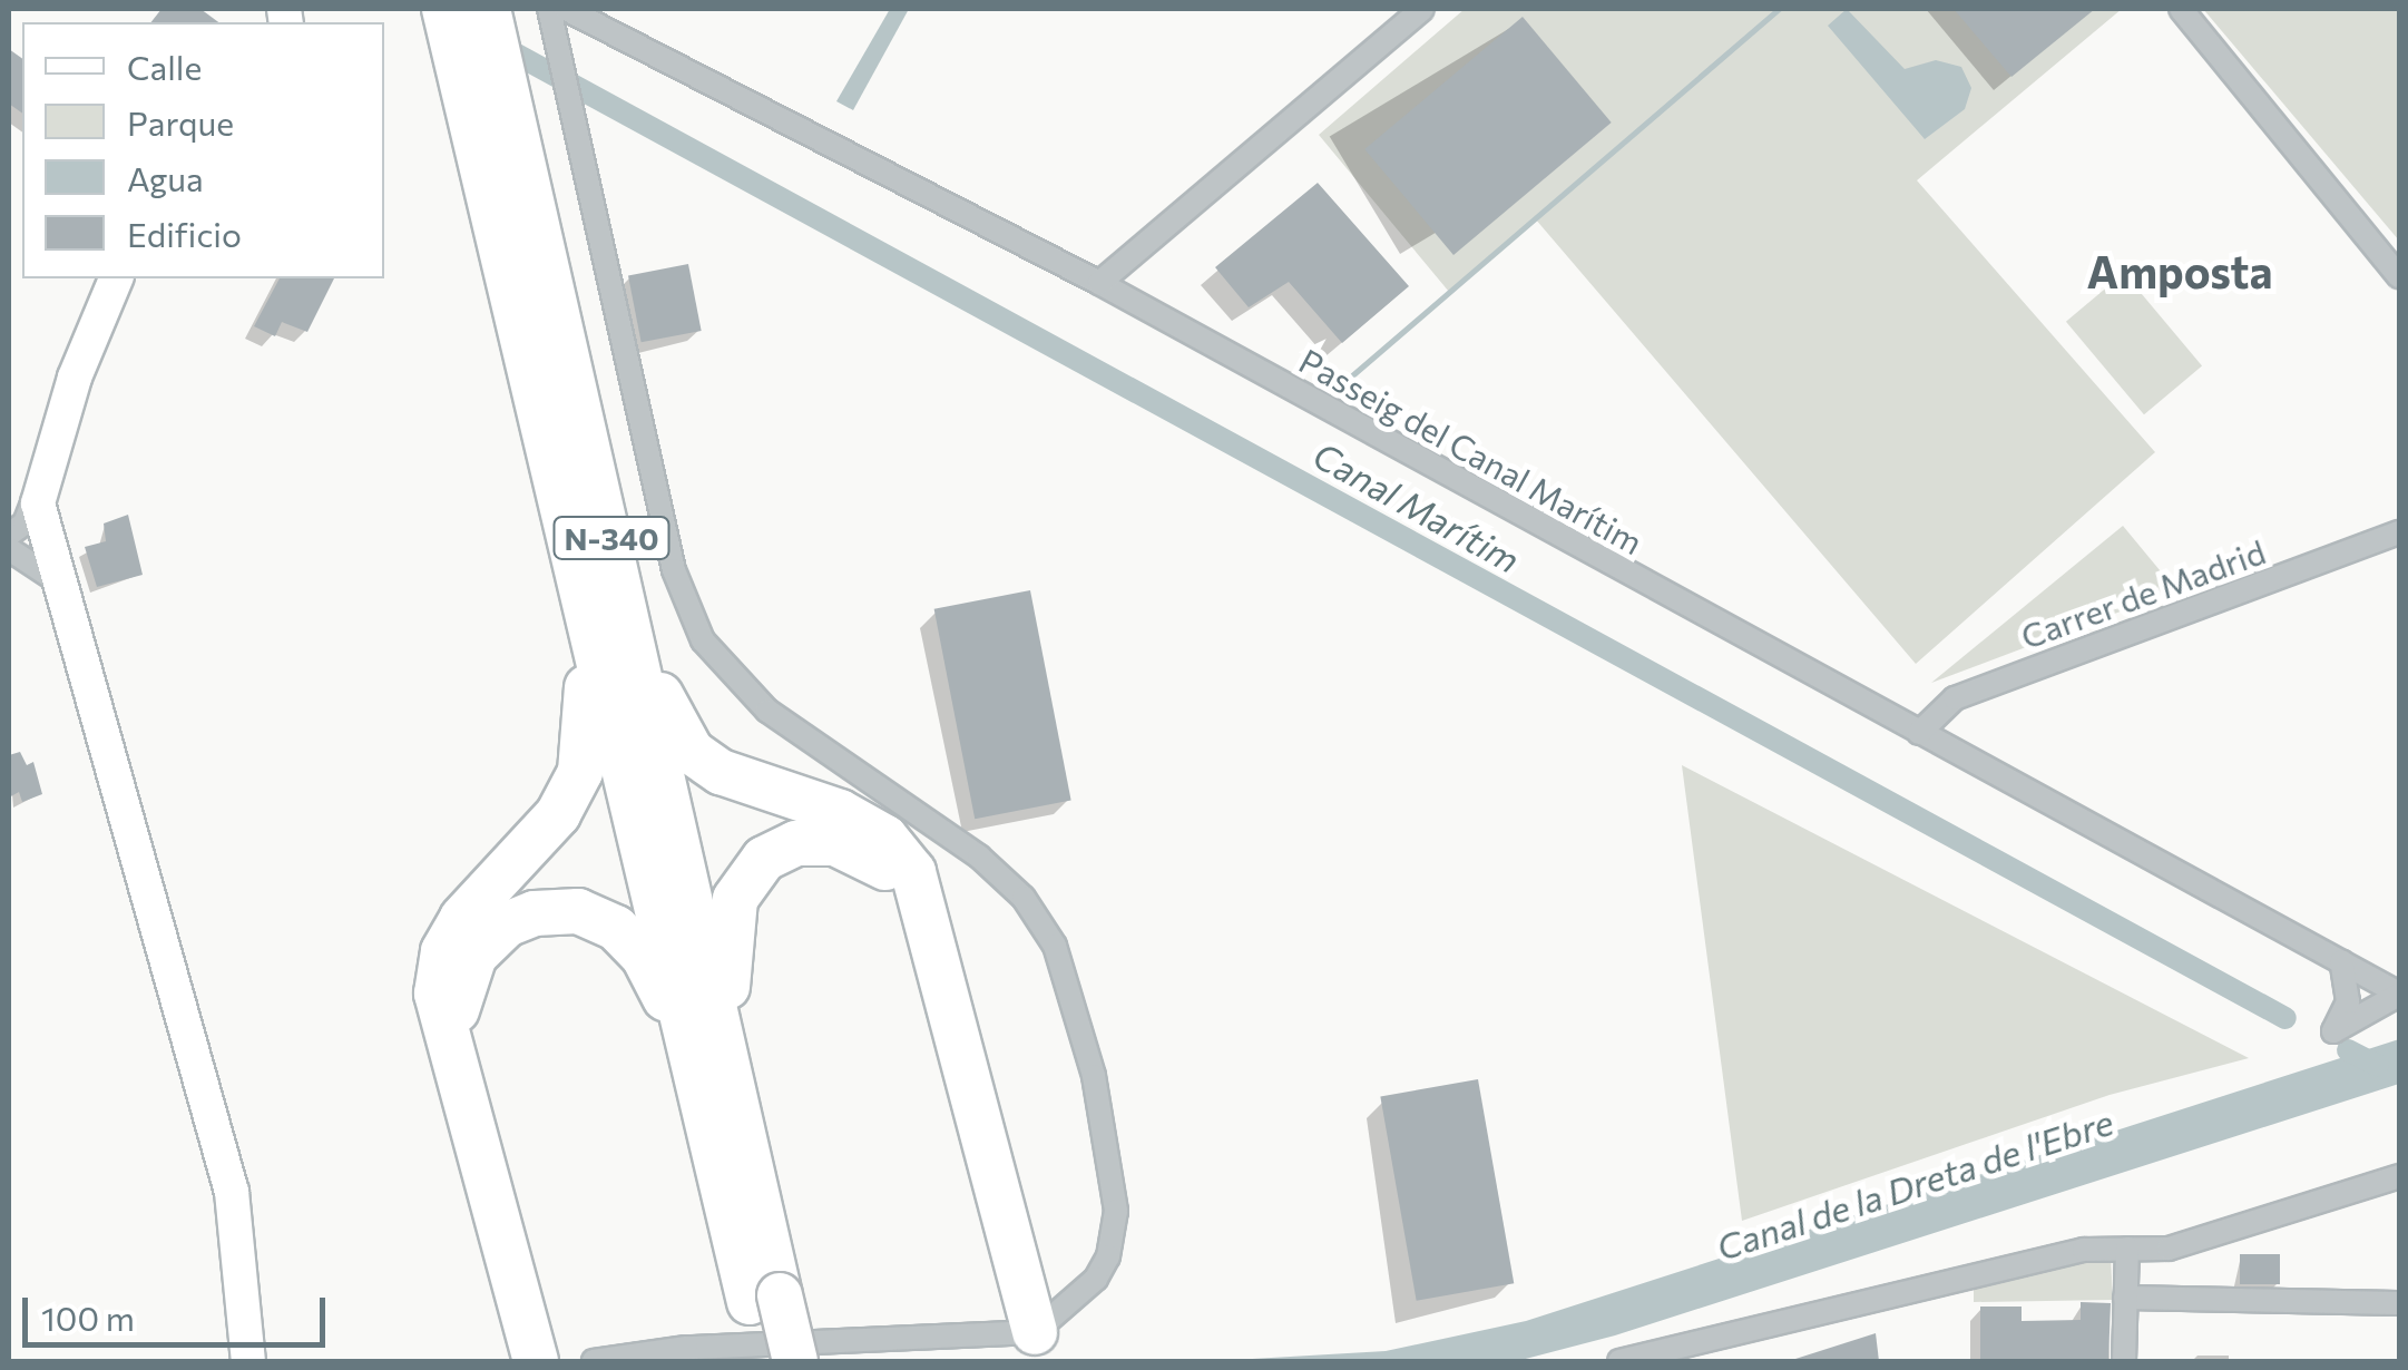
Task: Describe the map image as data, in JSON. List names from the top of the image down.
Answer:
{
  "streets": {
    "highway": ["N-340"],
    "street": ["Passeig del Canal Marítim", "Carrer de Madrid"]
  },
  "crossings": [
    ["Passeig del Canal Marítim", "Carrer de Madrid"]
  ],
  "districts": ["Amposta"],
  "water": ["Canal Marítim", "Canal de la Dreta de l'Ebre"],
  "legend": [
    "Calle",
    "Parque",
    "Agua",
    "Edificio"
  ],
  "scale_bar": "100 m"
}
